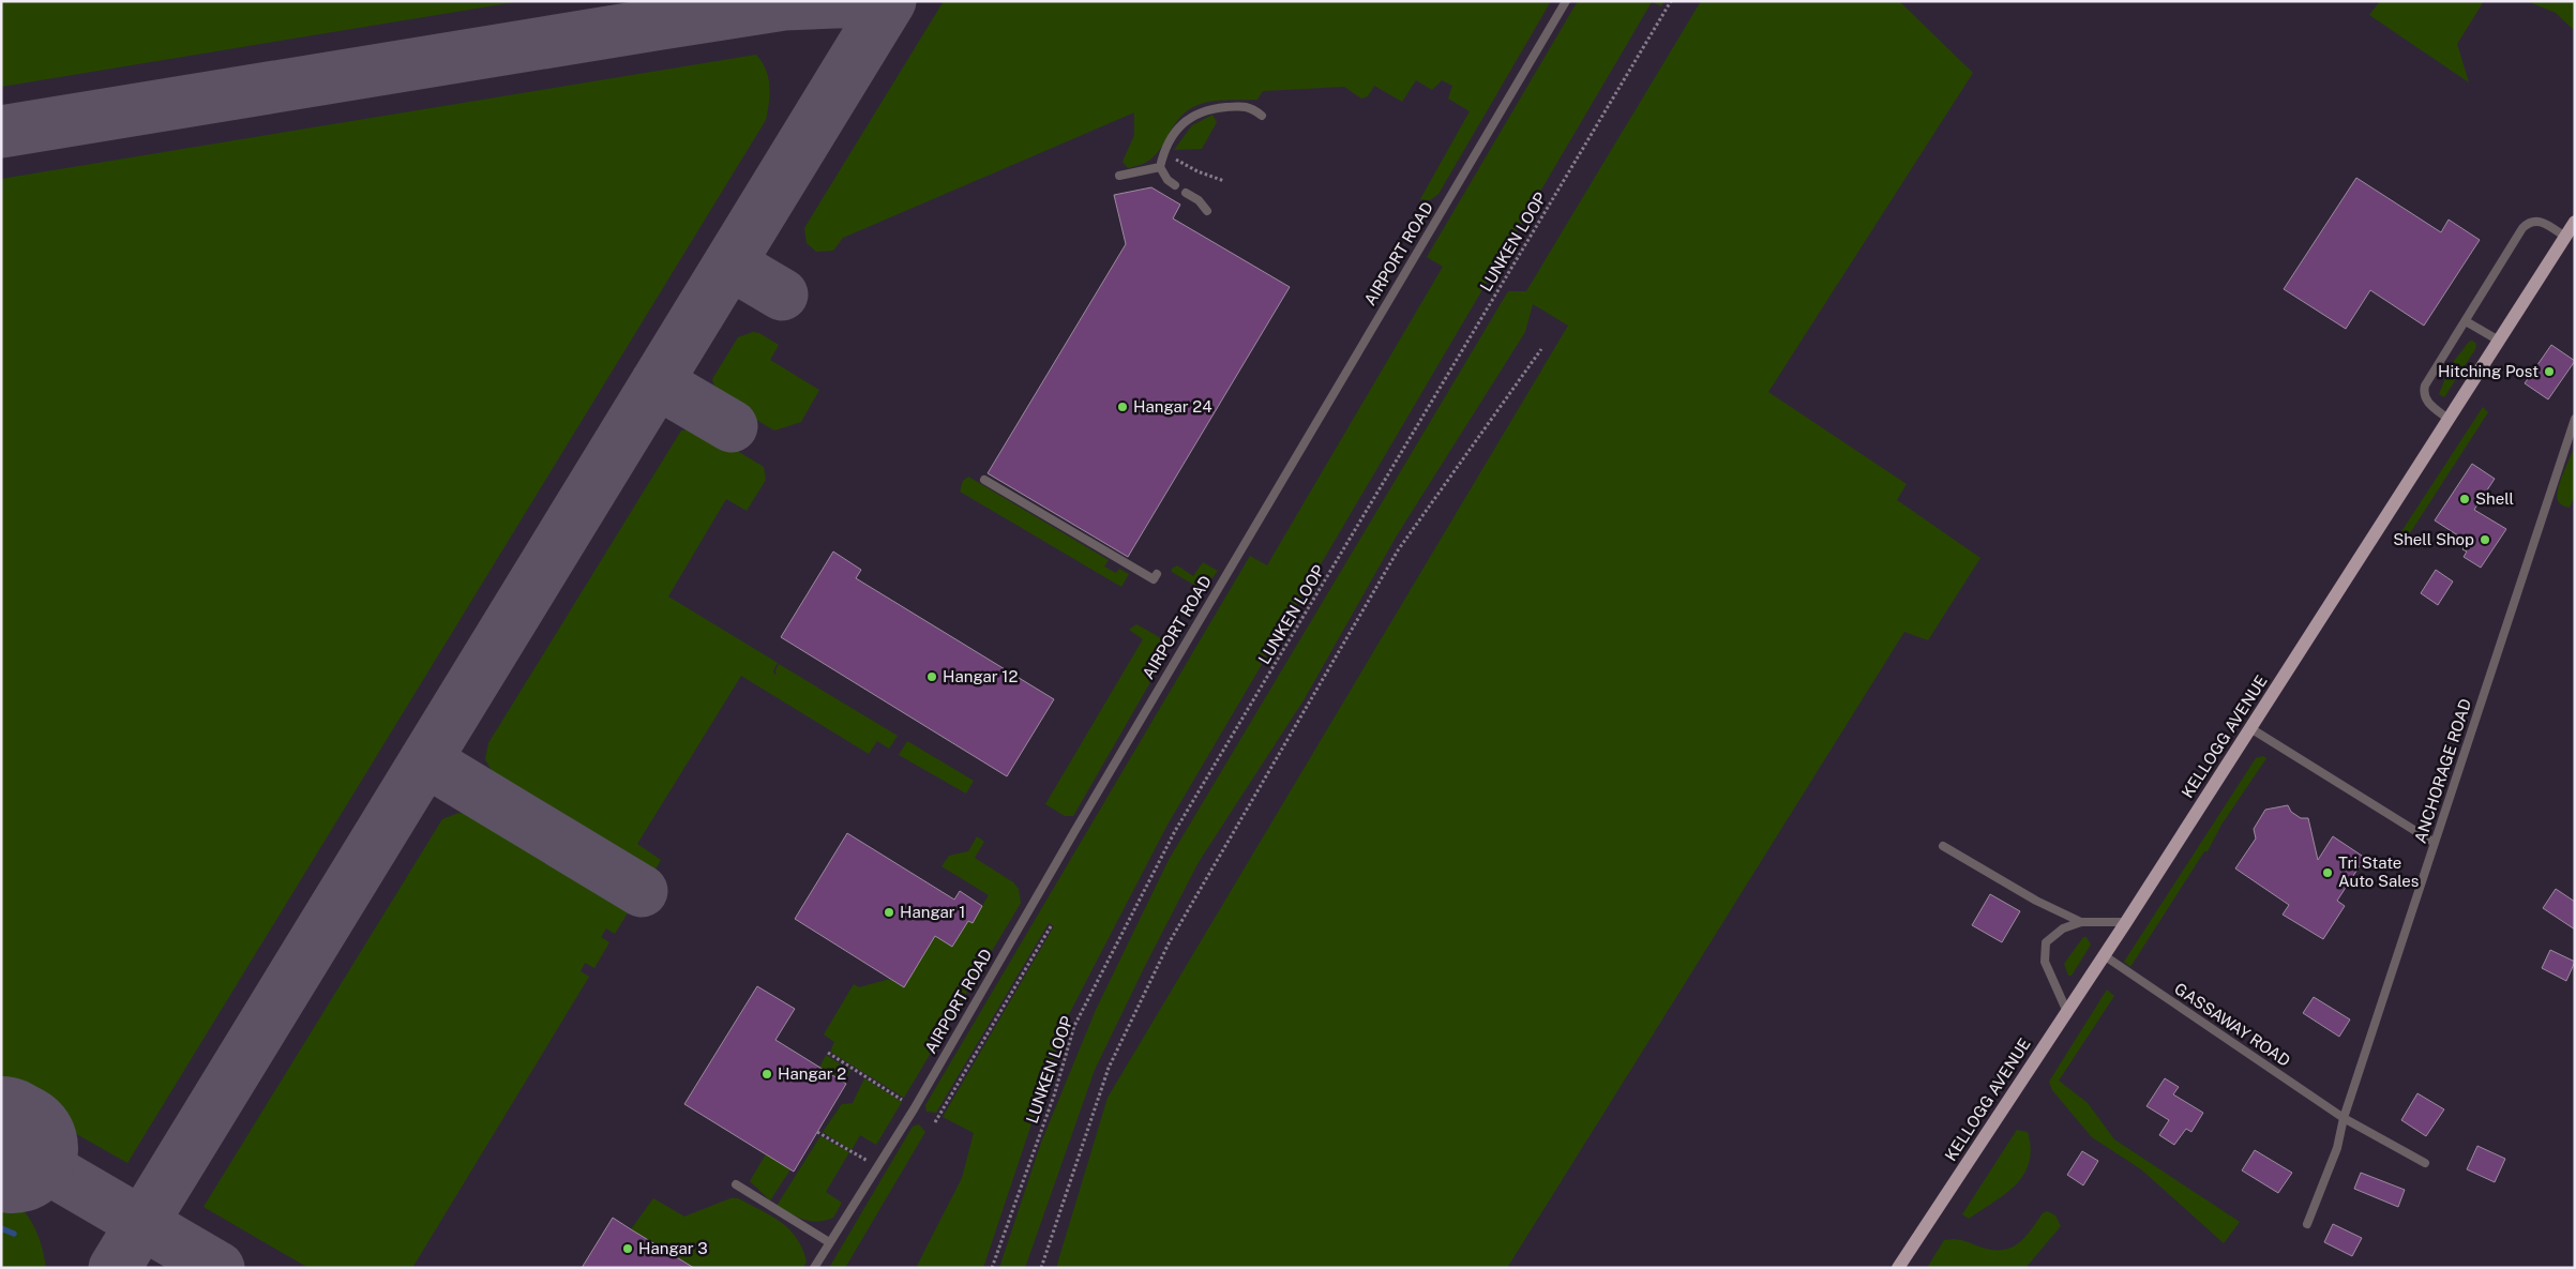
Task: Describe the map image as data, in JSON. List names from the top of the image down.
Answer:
{
  "streets": {
    "main road": ["KELLOGG AVENUE"],
    "lane": ["AIRPORT ROAD", "ANCHORAGE ROAD", "GASSAWAY ROAD"],
    "path": ["LUNKEN LOOP"]
  },
  "crossings": [
    ["KELLOGG AVENUE", "GASSAWAY ROAD"],
    ["ANCHORAGE ROAD", "GASSAWAY ROAD"]
  ],
  "places": [
    "Hitching Post",
    "Hangar 24",
    "Shell",
    "Shell Shop",
    "Hangar 12",
    "Tri State Auto Sales",
    "Hangar 1",
    "Hangar 2",
    "Hangar 3"
  ]
}
